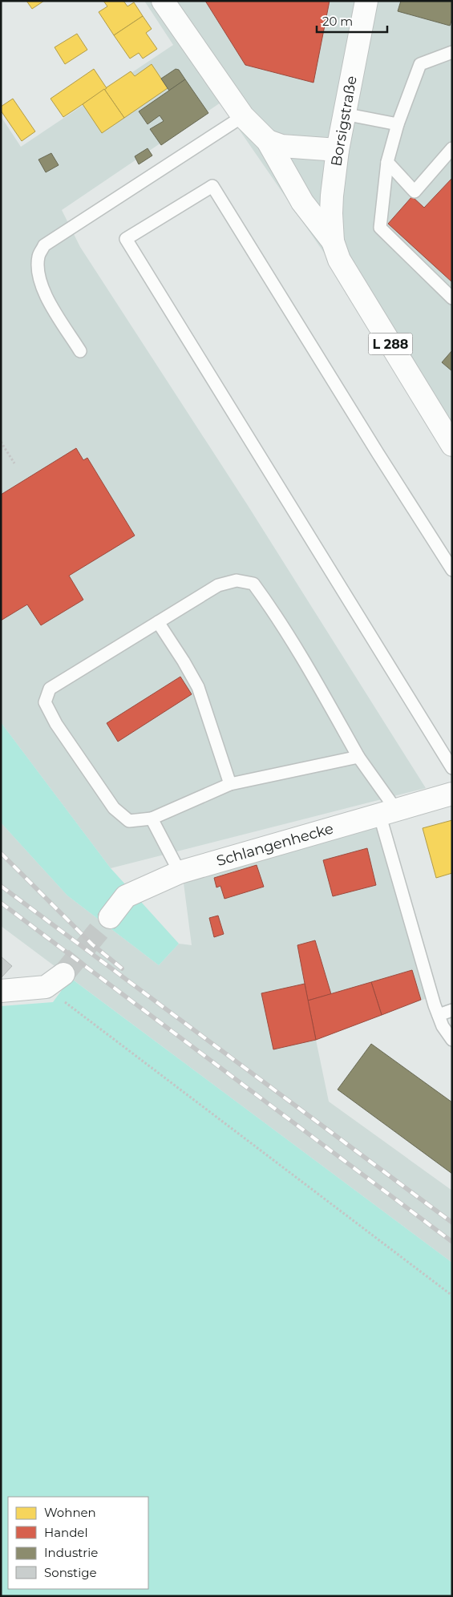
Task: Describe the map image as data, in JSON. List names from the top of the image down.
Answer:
{
  "streets": {
    "street": ["Borsigstraße", "L 288", "Schlangenhecke"]
  },
  "crossings": [
    ["Borsigstraße", "L 288"]
  ],
  "legend": [
    "Wohnen",
    "Handel",
    "Industrie",
    "Sonstige"
  ],
  "scale_bar": "20 m"
}
